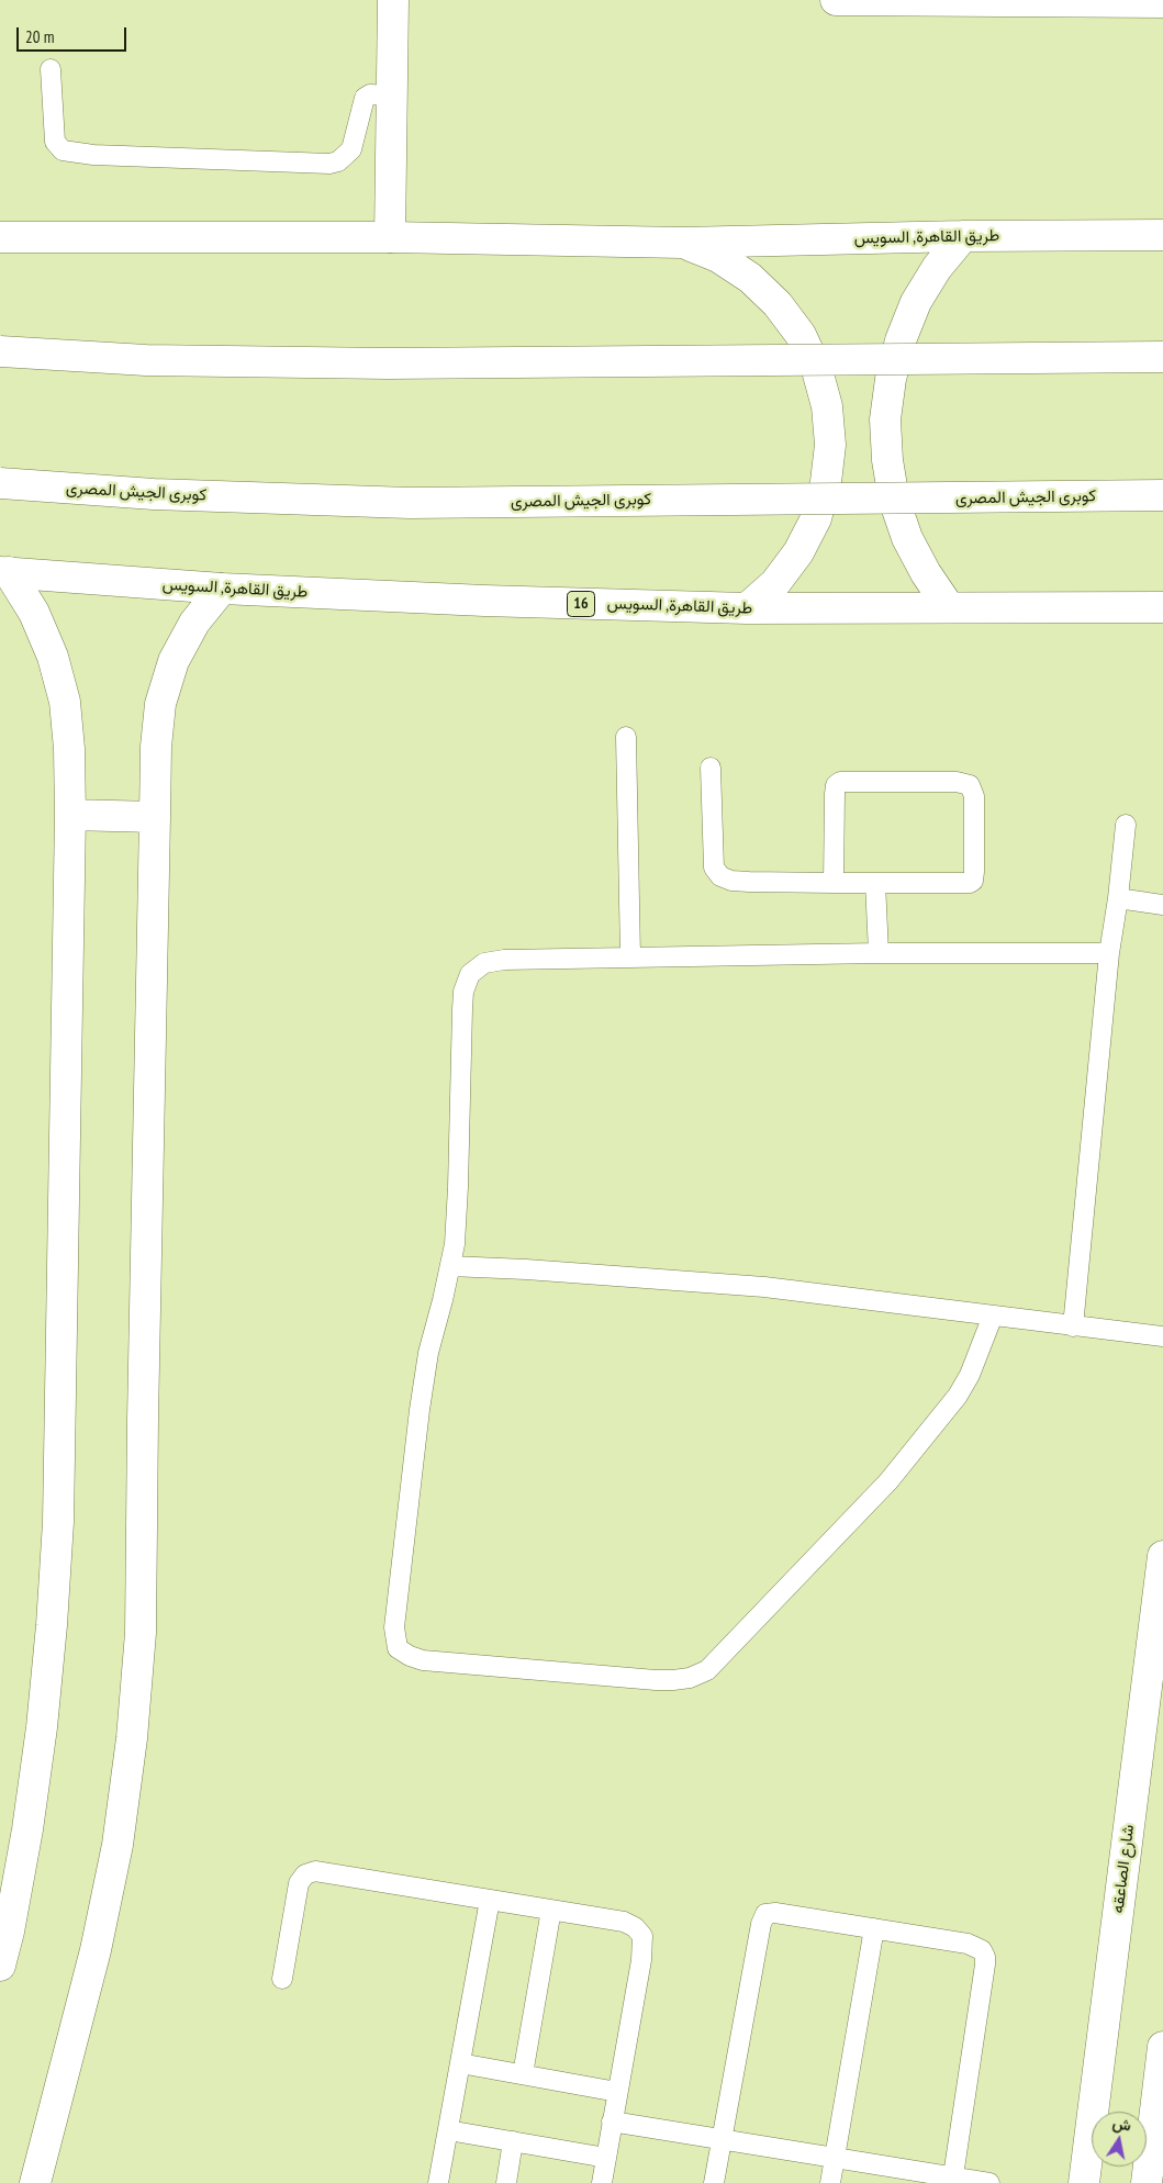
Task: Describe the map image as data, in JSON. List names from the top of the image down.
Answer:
{
  "streets": {
    "main road": [
      "طريق القاهرة, السويس",
      "كوبرى الجيش المصرى",
      "16",
      "شارع الصاعقه"
    ]
  },
  "scale_bar": "20 m",
  "north": "top"
}
